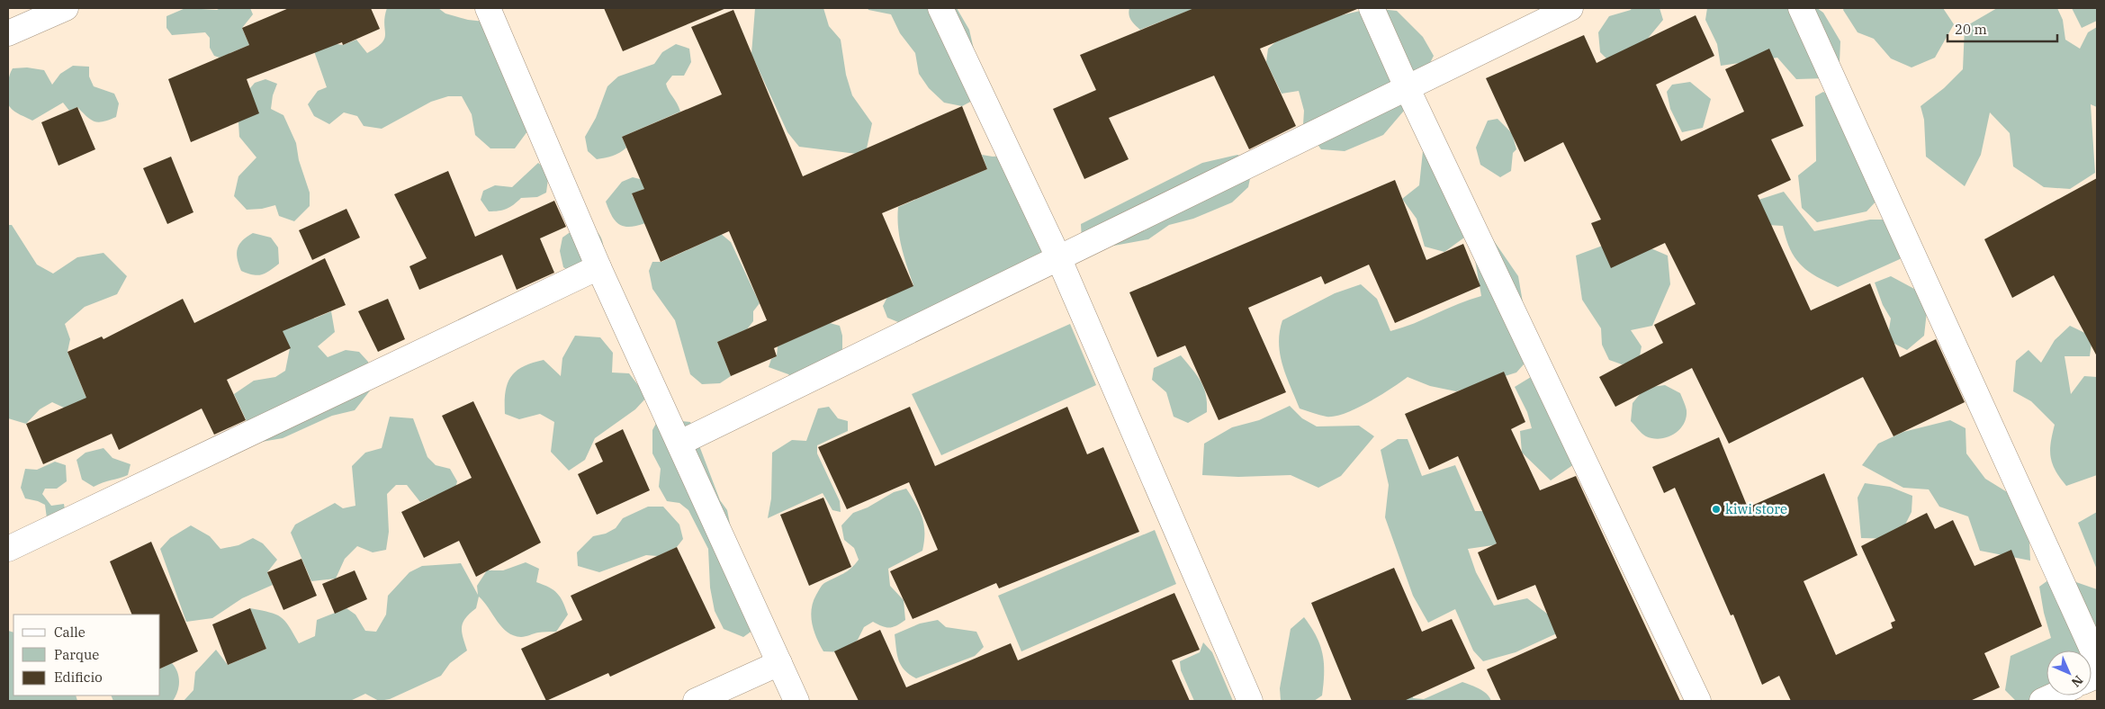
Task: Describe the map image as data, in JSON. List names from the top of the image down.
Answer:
{
  "places": ["kiwi store"],
  "legend": ["Calle", "Parque", "Edificio"],
  "scale_bar": "20 m",
  "north": "bottom right"
}
